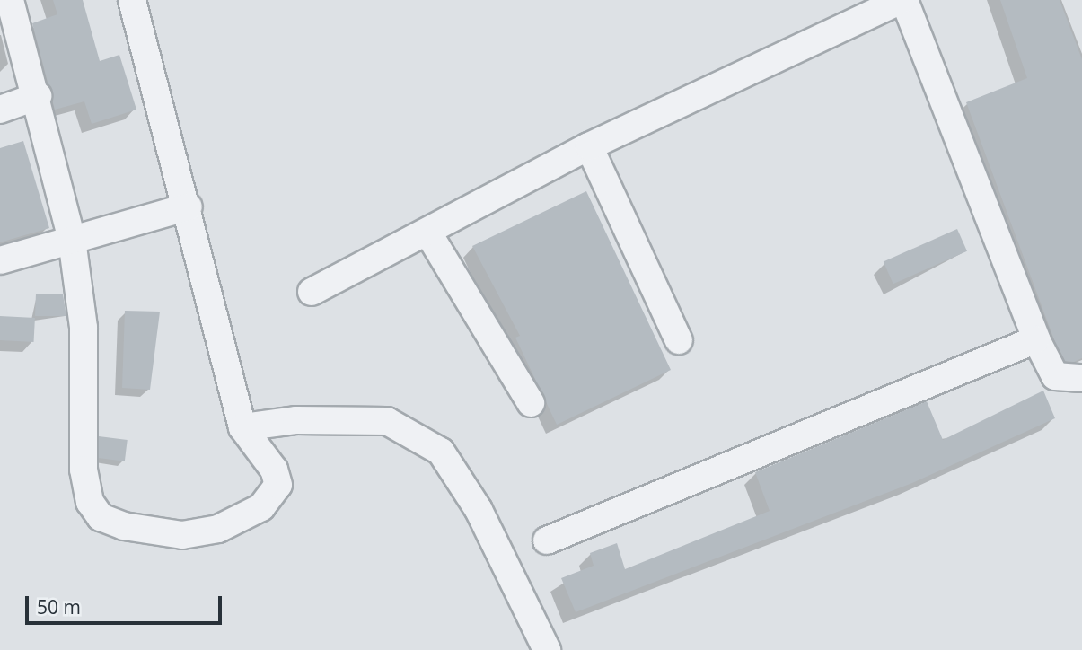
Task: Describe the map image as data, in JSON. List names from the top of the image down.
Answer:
{
  "scale_bar": "50 m"
}
